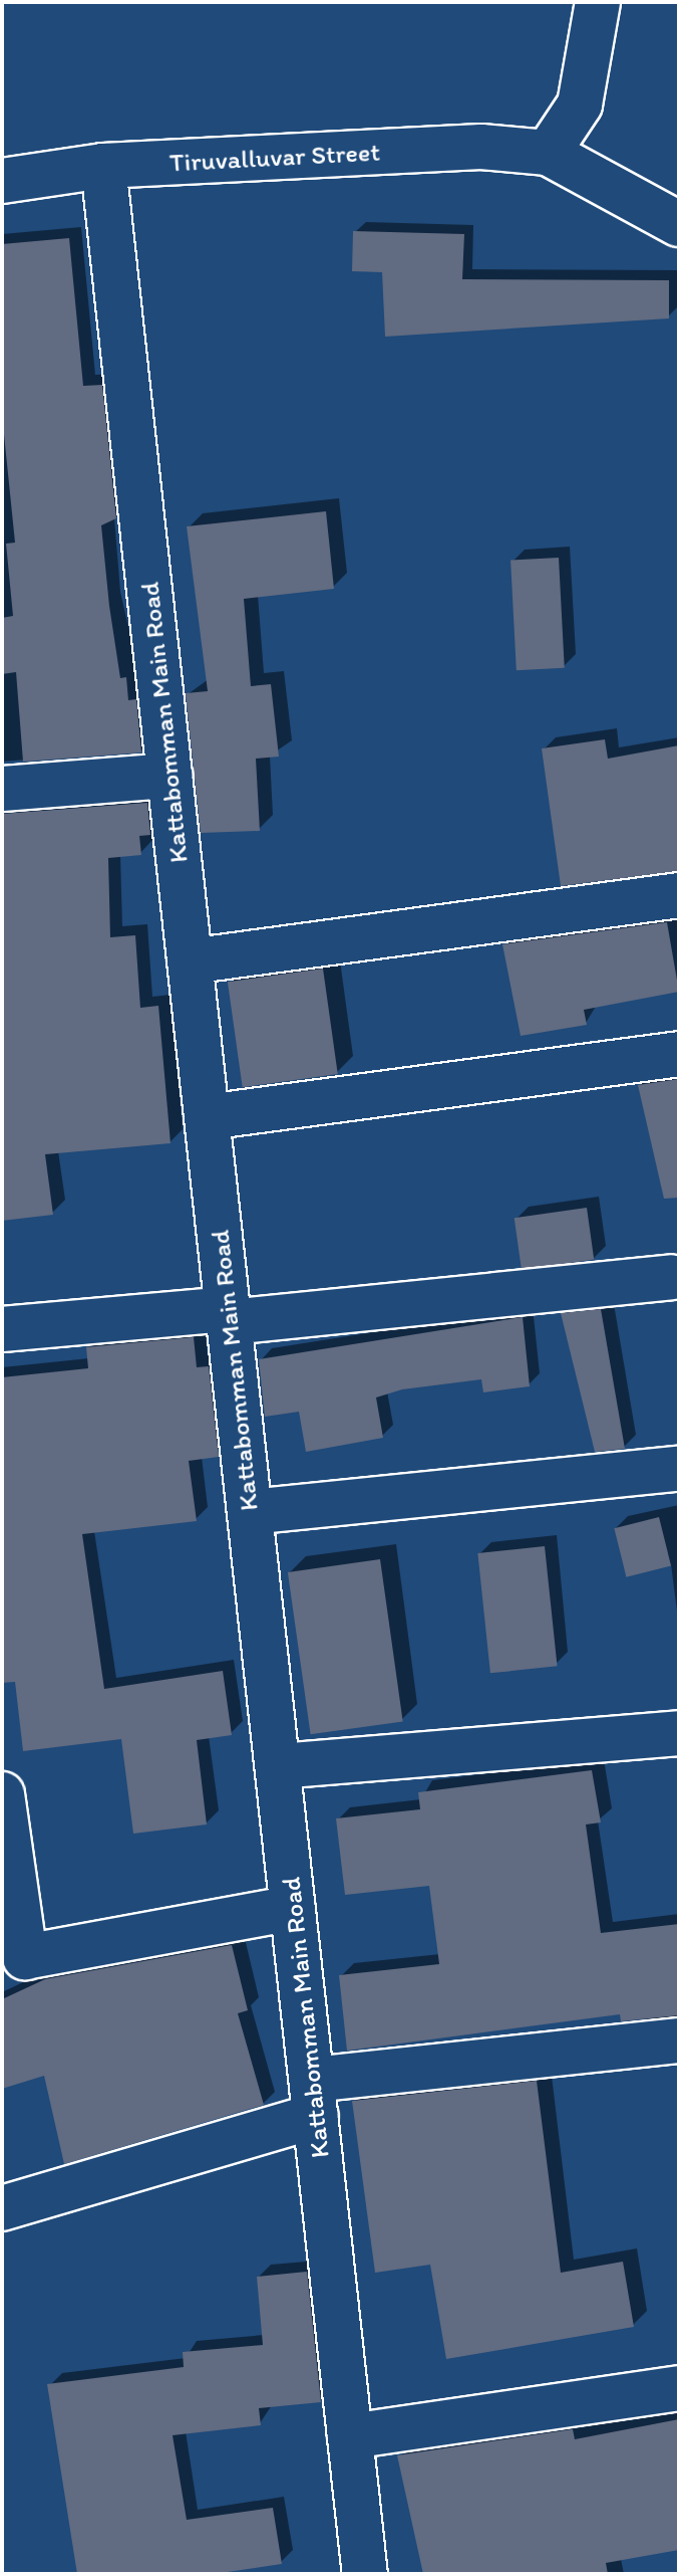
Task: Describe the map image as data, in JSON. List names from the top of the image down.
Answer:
{
  "streets": {
    "street": ["Tiruvalluvar Street", "Kattabomman Main Road"]
  },
  "crossings": [
    ["Tiruvalluvar Street", "Kattabomman Main Road"]
  ]
}
